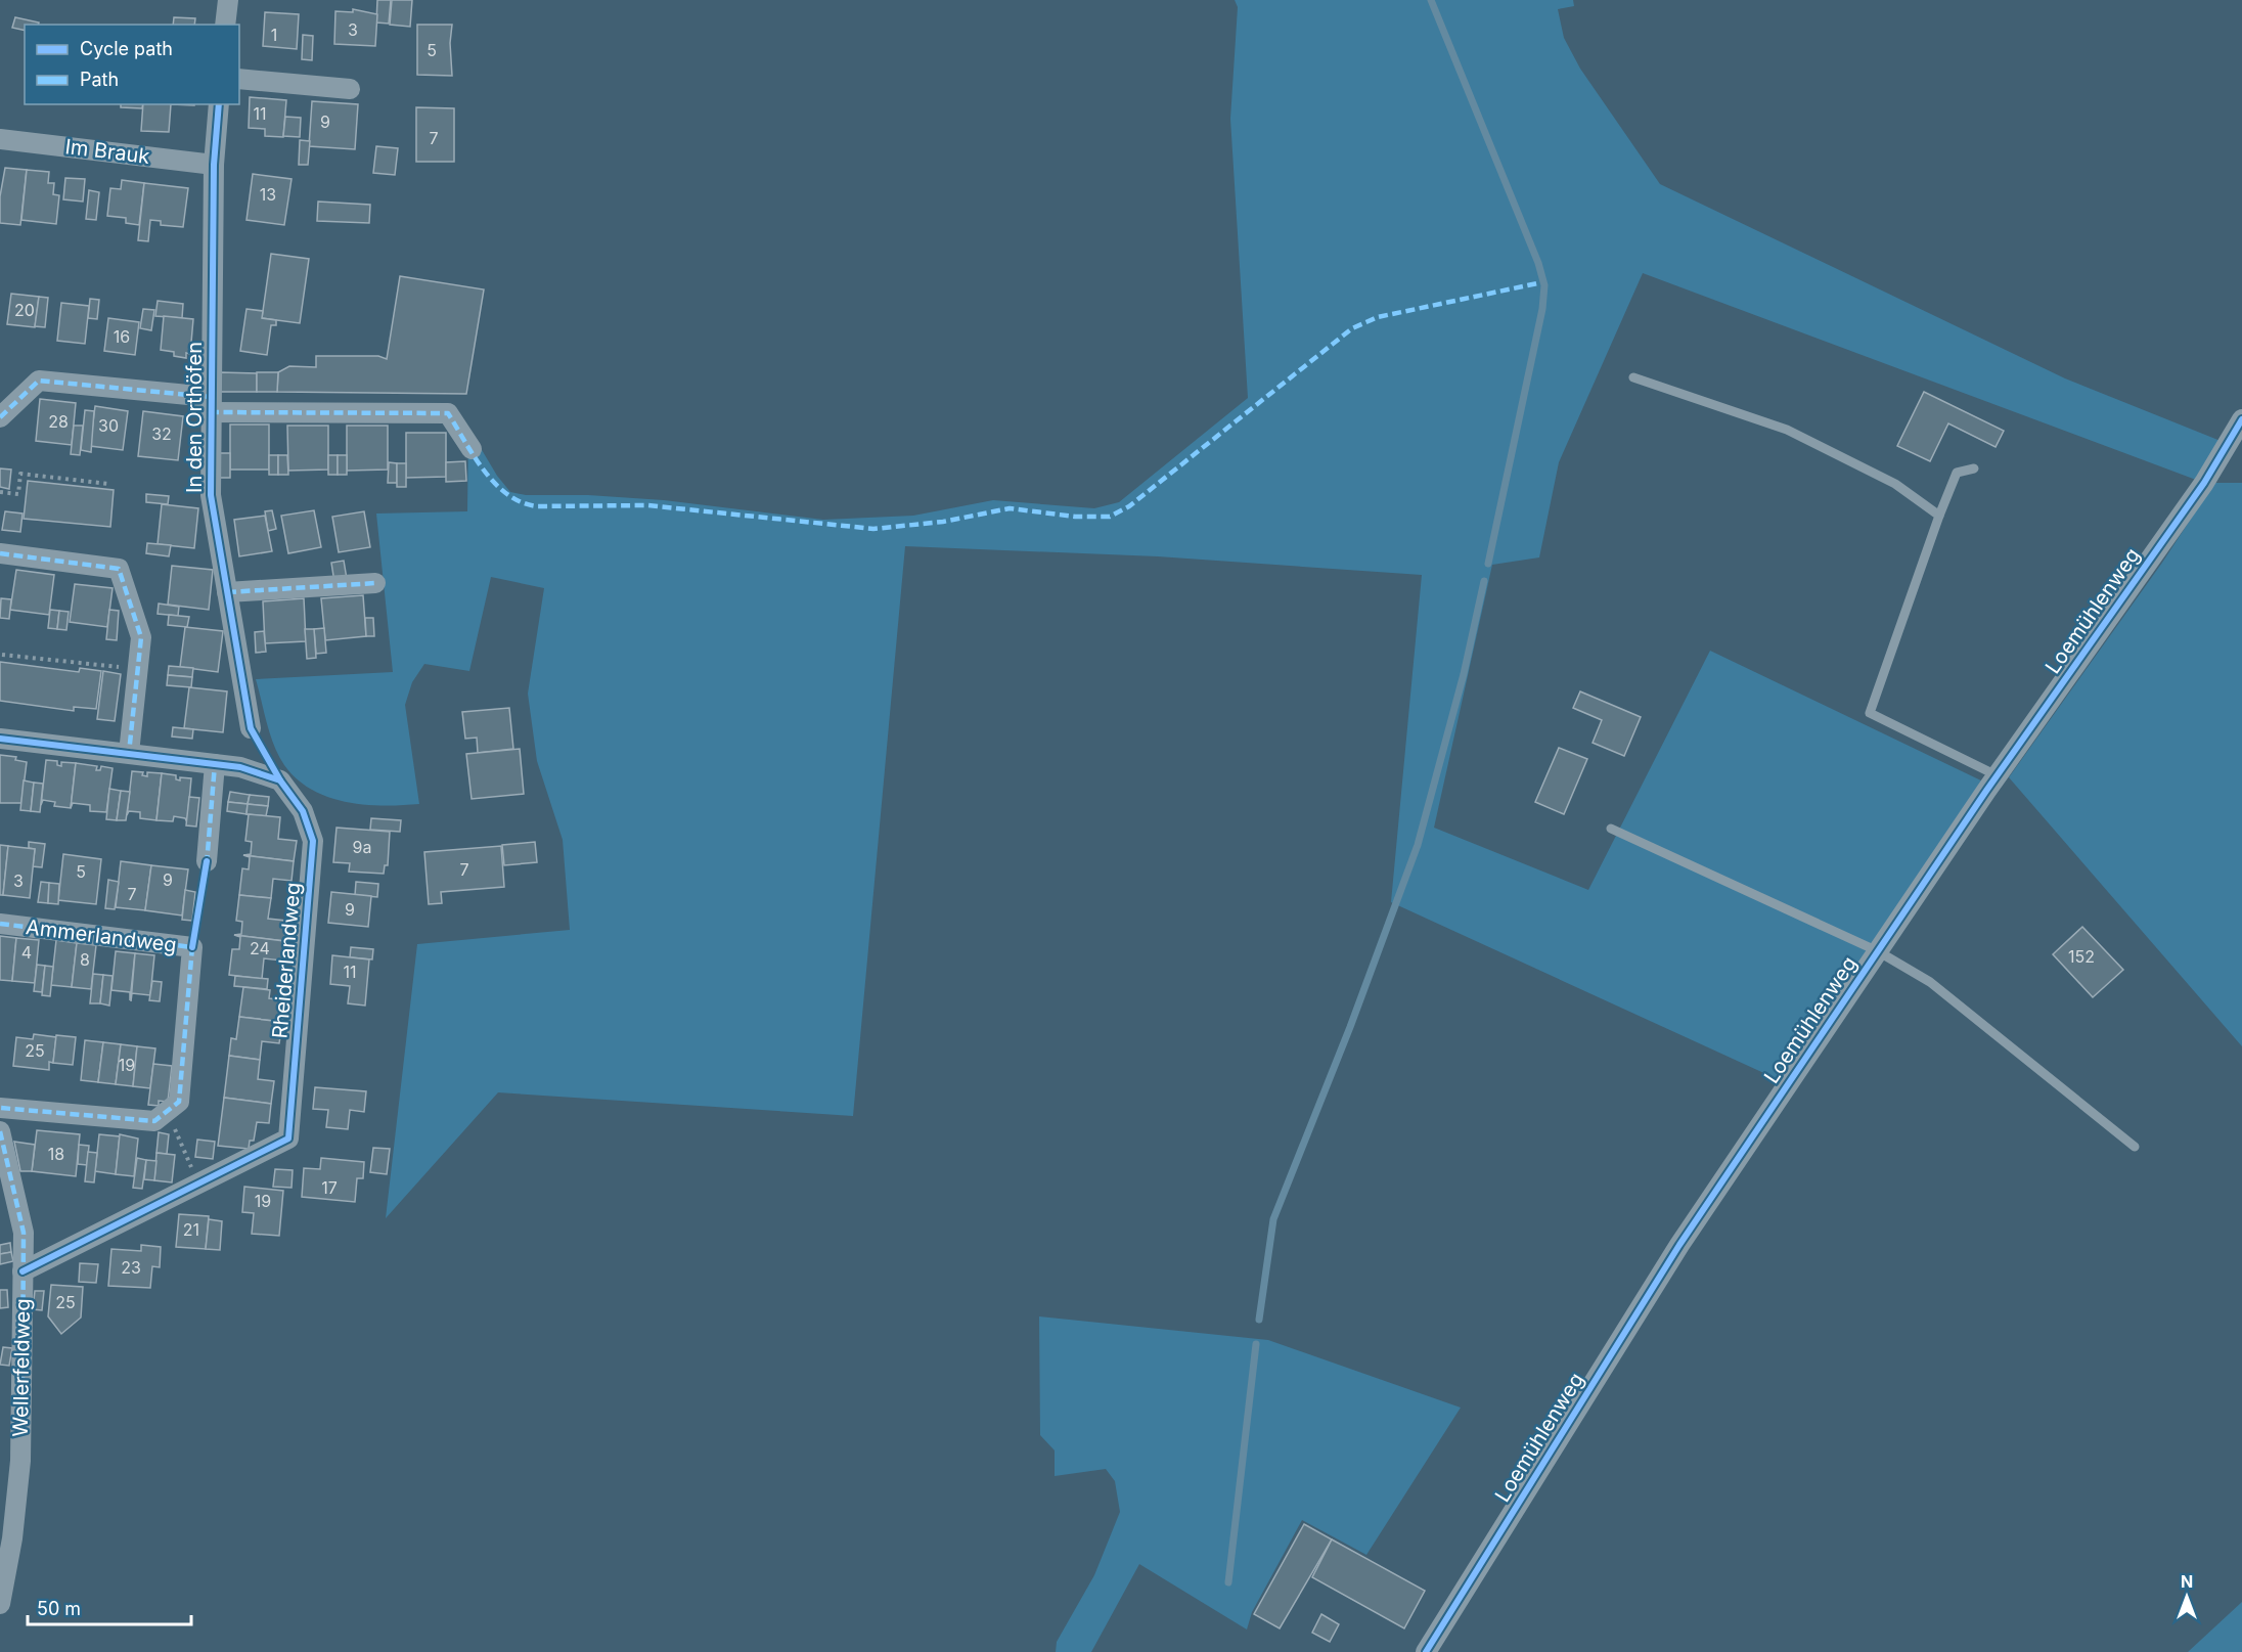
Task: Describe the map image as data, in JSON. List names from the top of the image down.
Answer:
{
  "streets": {
    "street": [
      "Im Brauk",
      "In den Orthöfen",
      "Loemühlenweg",
      "Ammerlandweg",
      "Rheiderlandweg",
      "Wellerfeldweg"
    ]
  },
  "crossings": [
    ["Im Brauk", "In den Orthöfen"],
    ["Rheiderlandweg", "Wellerfeldweg"]
  ],
  "house_numbers": [
    "3",
    "1",
    "5",
    "11",
    "9",
    "7",
    "13",
    "20",
    "16",
    "28",
    "30",
    "32",
    "9a",
    "7",
    "5",
    "9",
    "3",
    "7",
    "9",
    "24",
    "4",
    "152",
    "8",
    "11",
    "25",
    "19",
    "18",
    "17",
    "19",
    "21",
    "23",
    "25"
  ],
  "legend": ["Cycle path", "Path"],
  "scale_bar": "50 m",
  "north": "top"
}
